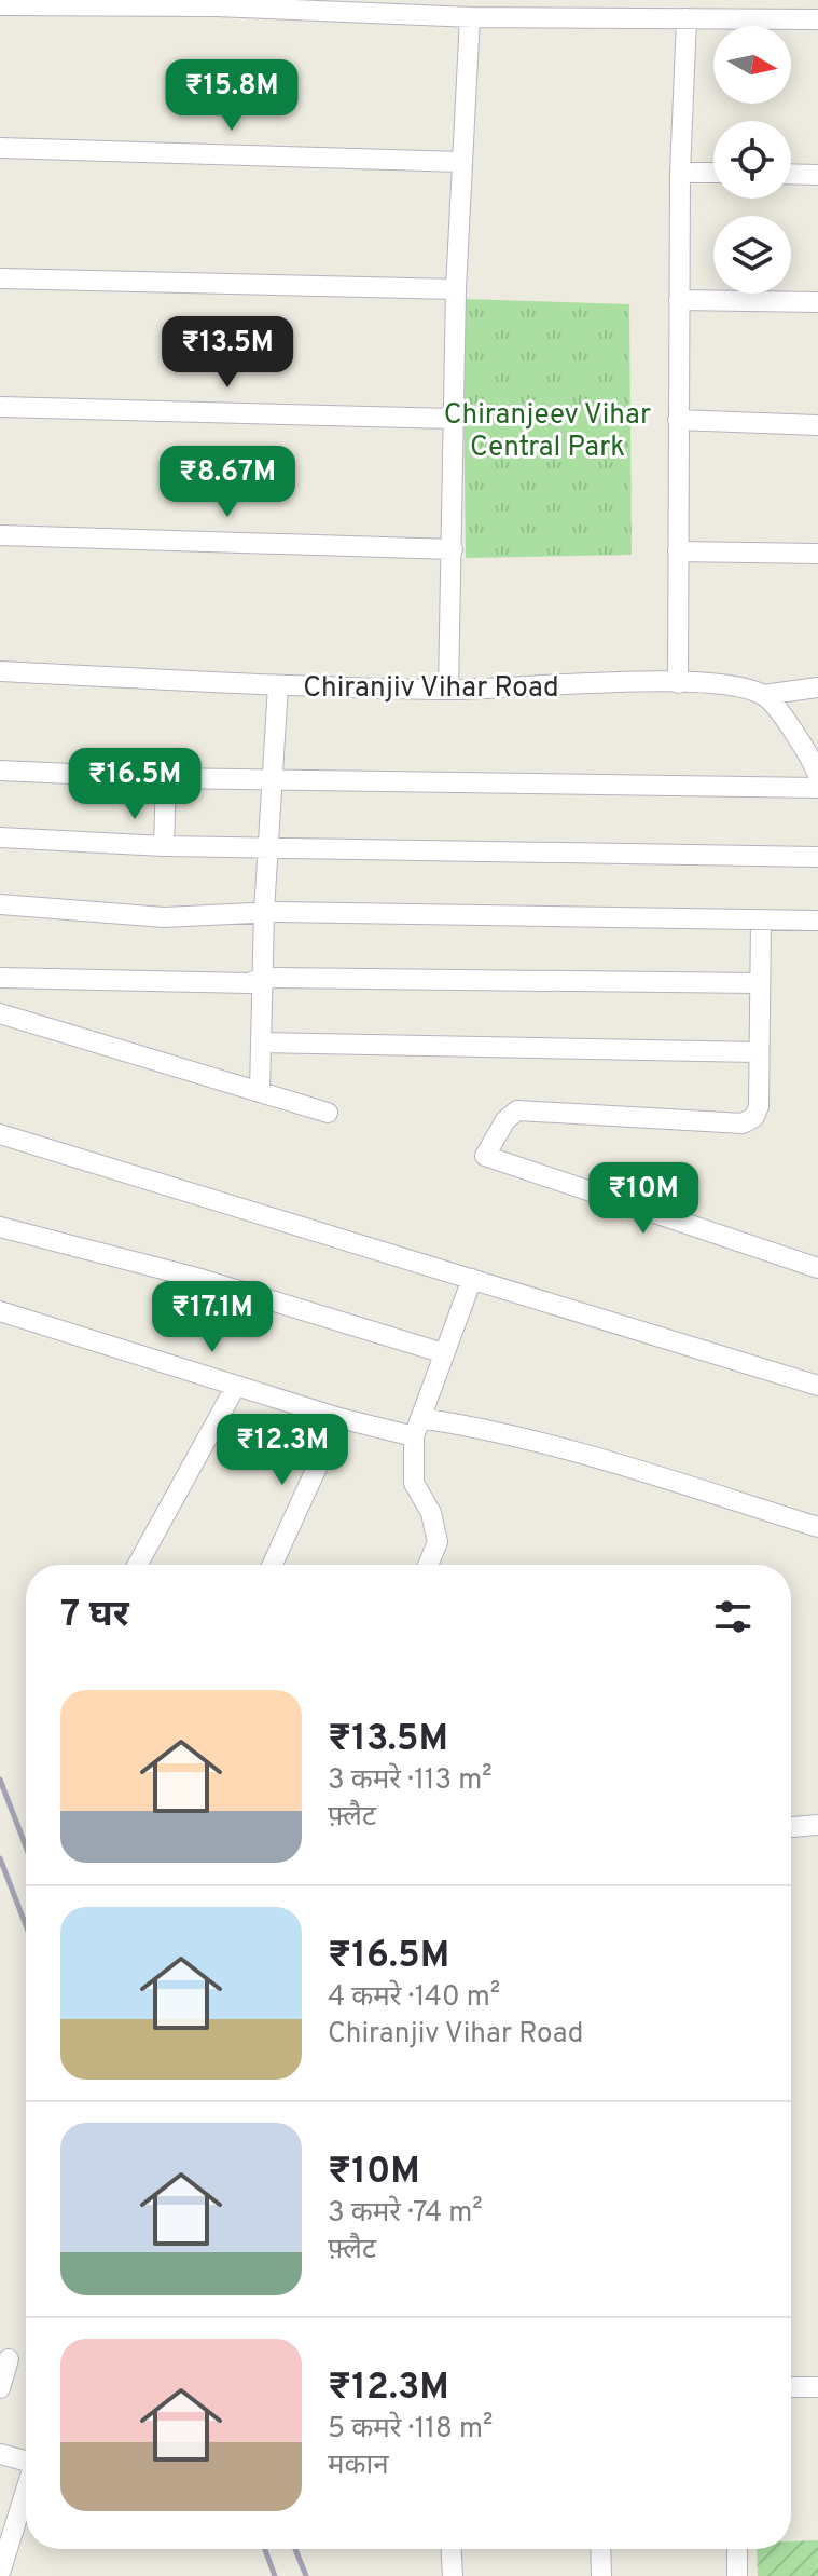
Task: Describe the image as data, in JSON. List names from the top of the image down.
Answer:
{
  "streets": {
    "street": ["Chiranjiv Vihar Road"]
  },
  "parks": ["Chiranjeev Vihar Central Park"],
  "north": "right",
  "page": {
    "price": [
      "₹15.8M",
      "₹13.5M",
      "₹8.67M",
      "₹16.5M",
      "₹10M",
      "₹17.1M",
      "₹12.3M"
    ],
    "heading": "7 घर",
    "list": [
      {
        "name": "₹13.5M",
        "note": "3 कमरे · 113 m² · फ़्लैट"
      },
      {
        "name": "₹16.5M",
        "note": "4 कमरे · 140 m² · Chiranjiv Vihar Road"
      },
      {
        "name": "₹10M",
        "note": "3 कमरे · 74 m² · फ़्लैट"
      },
      {
        "name": "₹12.3M",
        "note": "5 कमरे · 118 m² · मकान"
      }
    ]
  }
}
